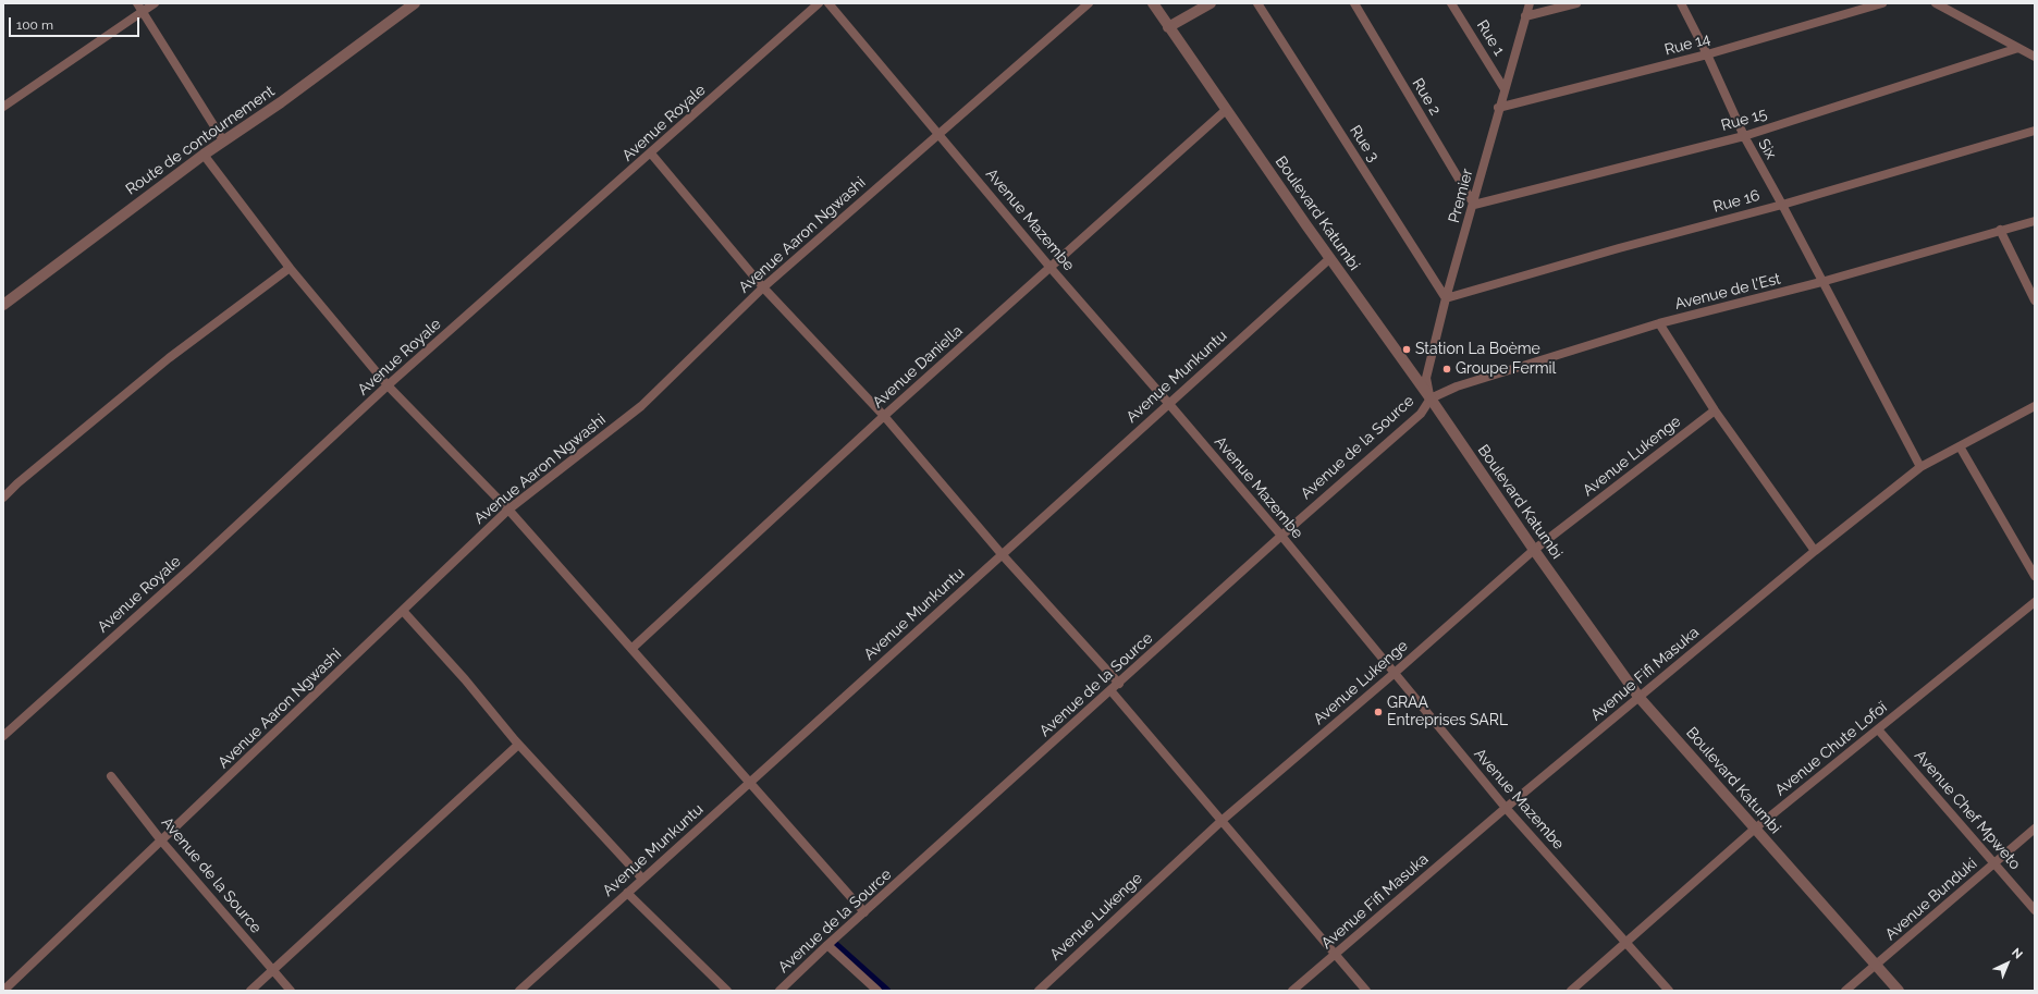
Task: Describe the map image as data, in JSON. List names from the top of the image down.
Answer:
{
  "streets": {
    "street": [
      "Rue 1",
      "Rue 14",
      "Rue 2",
      "Rue 15",
      "Avenue Royale",
      "Route de contournement",
      "Rue 3",
      "Six",
      "Premier",
      "Rue 16",
      "Boulevard Katumbi",
      "Avenue Mazembe",
      "Avenue Aaron Ngwashi",
      "Avenue de l'Est",
      "Avenue Daniella",
      "Avenue Munkuntu",
      "Avenue de la Source",
      "Avenue Lukenge",
      "Avenue Fifi Masuka",
      "Avenue Chute Lofoï",
      "Avenue Chef Mpweto",
      "Avenue Bunduki"
    ]
  },
  "crossings": [
    ["Rue 1", "Premier"],
    ["Rue 14", "Six"],
    ["Rue 14", "Premier"],
    ["Rue 2", "Rue 15"],
    ["Rue 2", "Premier"],
    ["Rue 15", "Six"],
    ["Rue 15", "Premier"],
    ["Rue 3", "Premier"],
    ["Rue 3", "Rue 16"],
    ["Six", "Rue 16"],
    ["Six", "Avenue de l'Est"],
    ["Six", "Avenue Fifi Masuka"],
    ["Premier", "Rue 16"],
    ["Premier", "Boulevard Katumbi"],
    ["Premier", "Avenue de l'Est"],
    ["Premier", "Avenue de la Source"],
    ["Boulevard Katumbi", "Avenue de l'Est"],
    ["Boulevard Katumbi", "Avenue Daniella"],
    ["Boulevard Katumbi", "Avenue Munkuntu"],
    ["Boulevard Katumbi", "Avenue de la Source"],
    ["Boulevard Katumbi", "Avenue Lukenge"],
    ["Boulevard Katumbi", "Avenue Fifi Masuka"],
    ["Boulevard Katumbi", "Avenue Chute Lofoï"],
    ["Boulevard Katumbi", "Avenue Bunduki"],
    ["Avenue Mazembe", "Avenue Aaron Ngwashi"],
    ["Avenue Mazembe", "Avenue Daniella"],
    ["Avenue Mazembe", "Avenue Munkuntu"],
    ["Avenue Mazembe", "Avenue de la Source"],
    ["Avenue Mazembe", "Avenue Lukenge"],
    ["Avenue Mazembe", "Avenue Fifi Masuka"],
    ["Avenue Mazembe", "Avenue Chute Lofoï"],
    ["Avenue Aaron Ngwashi", "Avenue de la Source"],
    ["Avenue de l'Est", "Avenue de la Source"],
    ["Avenue Chute Lofoï", "Avenue Chef Mpweto"],
    ["Avenue Chef Mpweto", "Avenue Bunduki"]
  ],
  "places": ["Station La Boème", "Groupe Fermil", "GRAA Entreprises SARL"],
  "scale_bar": "100 m",
  "north": "top right"
}
